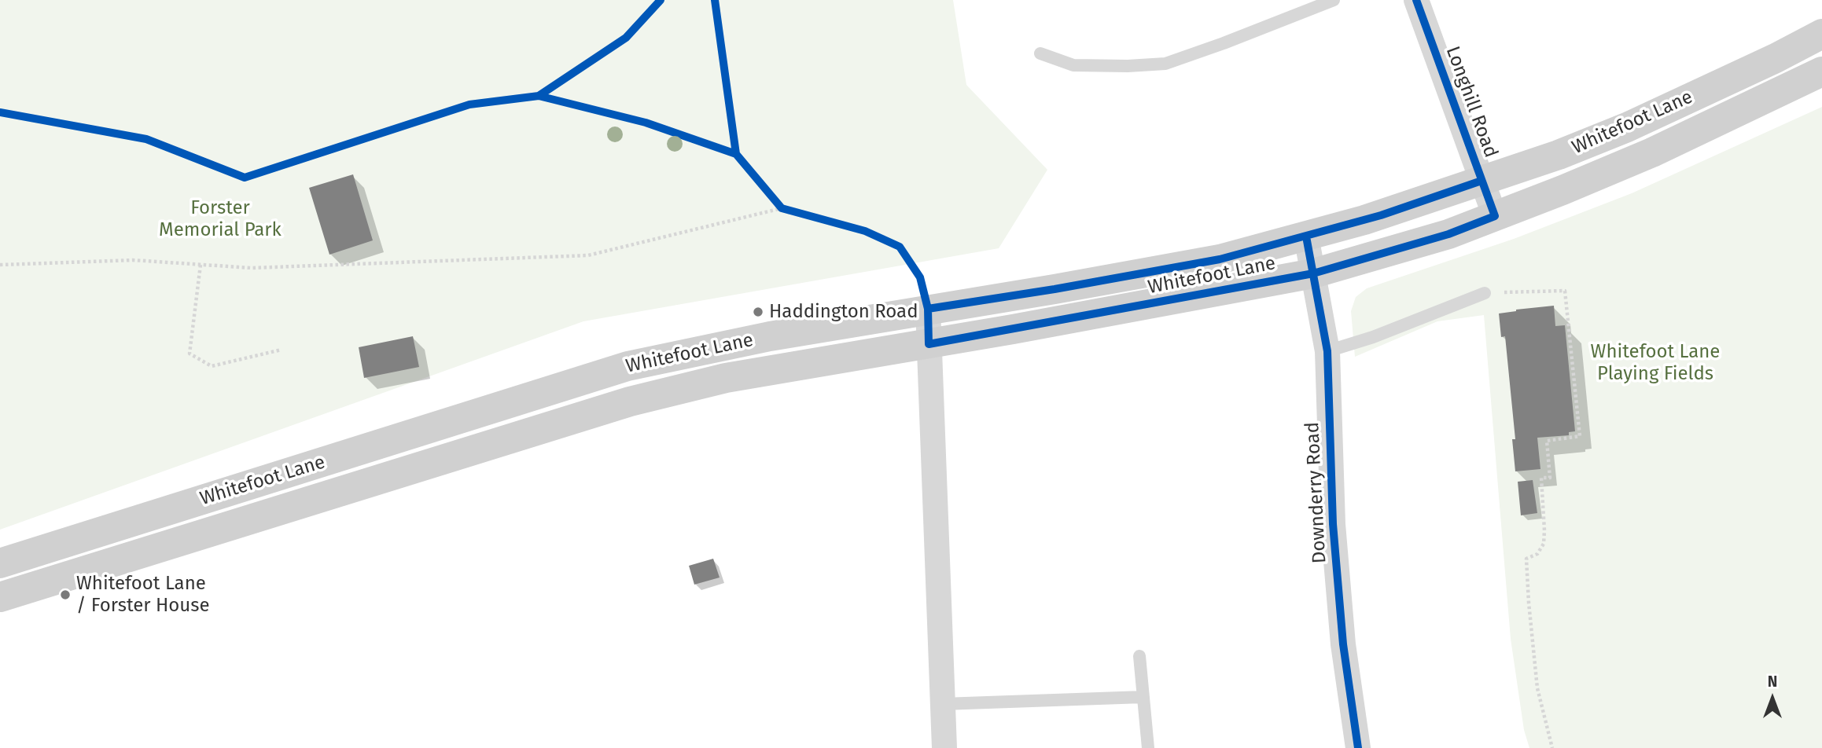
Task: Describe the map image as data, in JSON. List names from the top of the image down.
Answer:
{
  "streets": {
    "street": ["Longhill Road", "Whitefoot Lane", "Downderry Road"]
  },
  "crossings": [
    ["Longhill Road", "Whitefoot Lane"],
    ["Whitefoot Lane", "Downderry Road"]
  ],
  "parks": ["Forster Memorial Park", "Whitefoot Lane Playing Fields"],
  "places": ["Haddington Road", "Whitefoot Lane / Forster House"],
  "north": "top"
}
